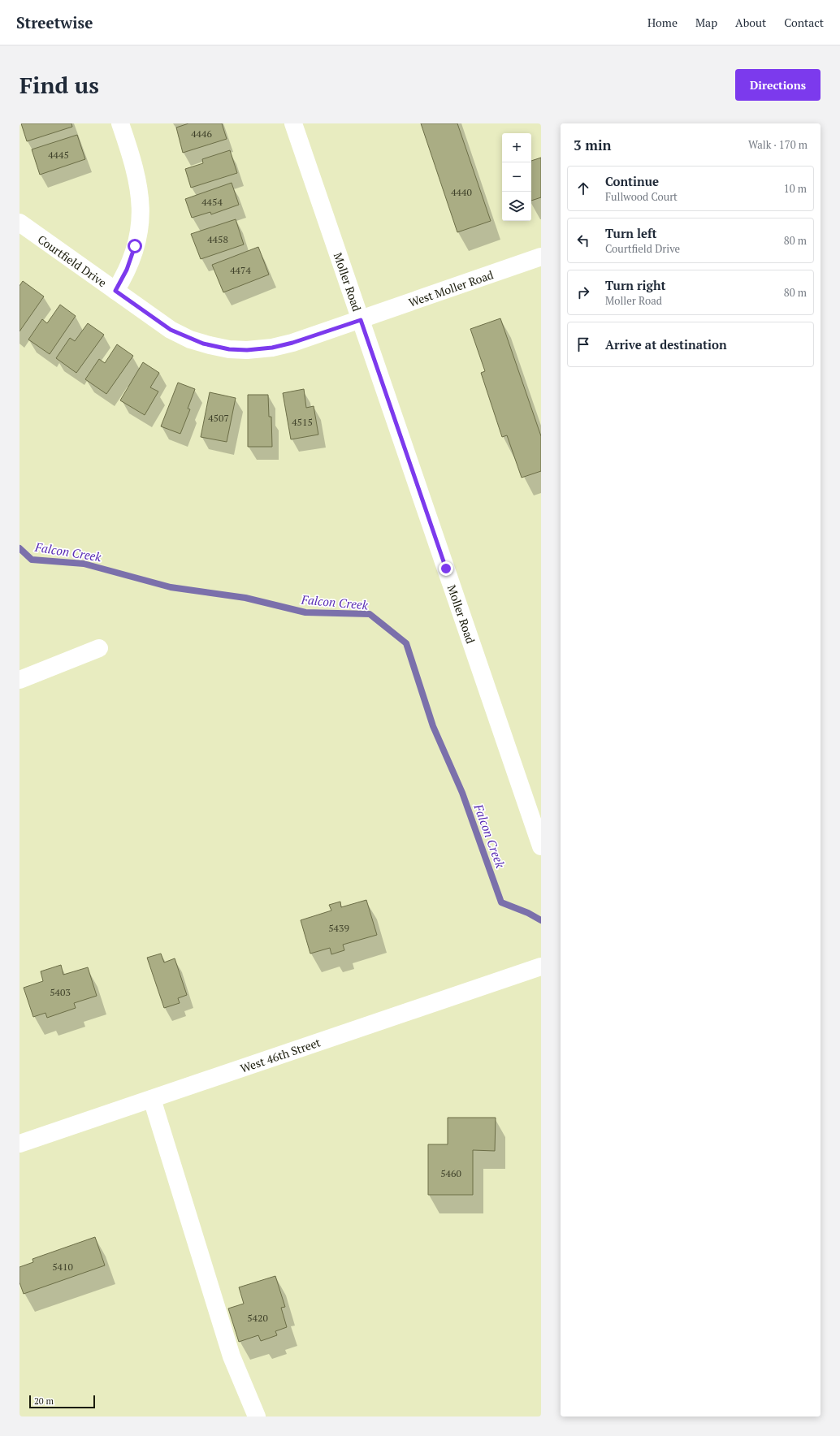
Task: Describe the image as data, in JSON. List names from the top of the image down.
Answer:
{
  "streets": {
    "street": [
      "Courtfield Drive",
      "Moller Road",
      "West Moller Road",
      "West 46th Street"
    ]
  },
  "crossings": [
    ["Courtfield Drive", "Moller Road"],
    ["Courtfield Drive", "West Moller Road"],
    ["Moller Road", "West Moller Road"]
  ],
  "water": ["Falcon Creek"],
  "house_numbers": [
    "4446",
    "4445",
    "4440",
    "4454",
    "4458",
    "4474",
    "4507",
    "4515",
    "5439",
    "5403",
    "5460",
    "5410",
    "5420"
  ],
  "scale_bar": "20 m",
  "page": {
    "header": "Streetwise",
    "nav": [
      "Home",
      "Map",
      "About",
      "Contact"
    ],
    "buttons": "Directions",
    "title": "Find us",
    "heading": ["3 min", "Walk · 170 m"],
    "map_buttons": ["+", "−"],
    "list": [
      ["Continue", "Fullwood Court", "10 m"],
      ["Turn left", "Courtfield Drive", "80 m"],
      ["Turn right", "Moller Road", "80 m"],
      "Arrive at destination"
    ],
    "scale": "20 m"
  }
}
